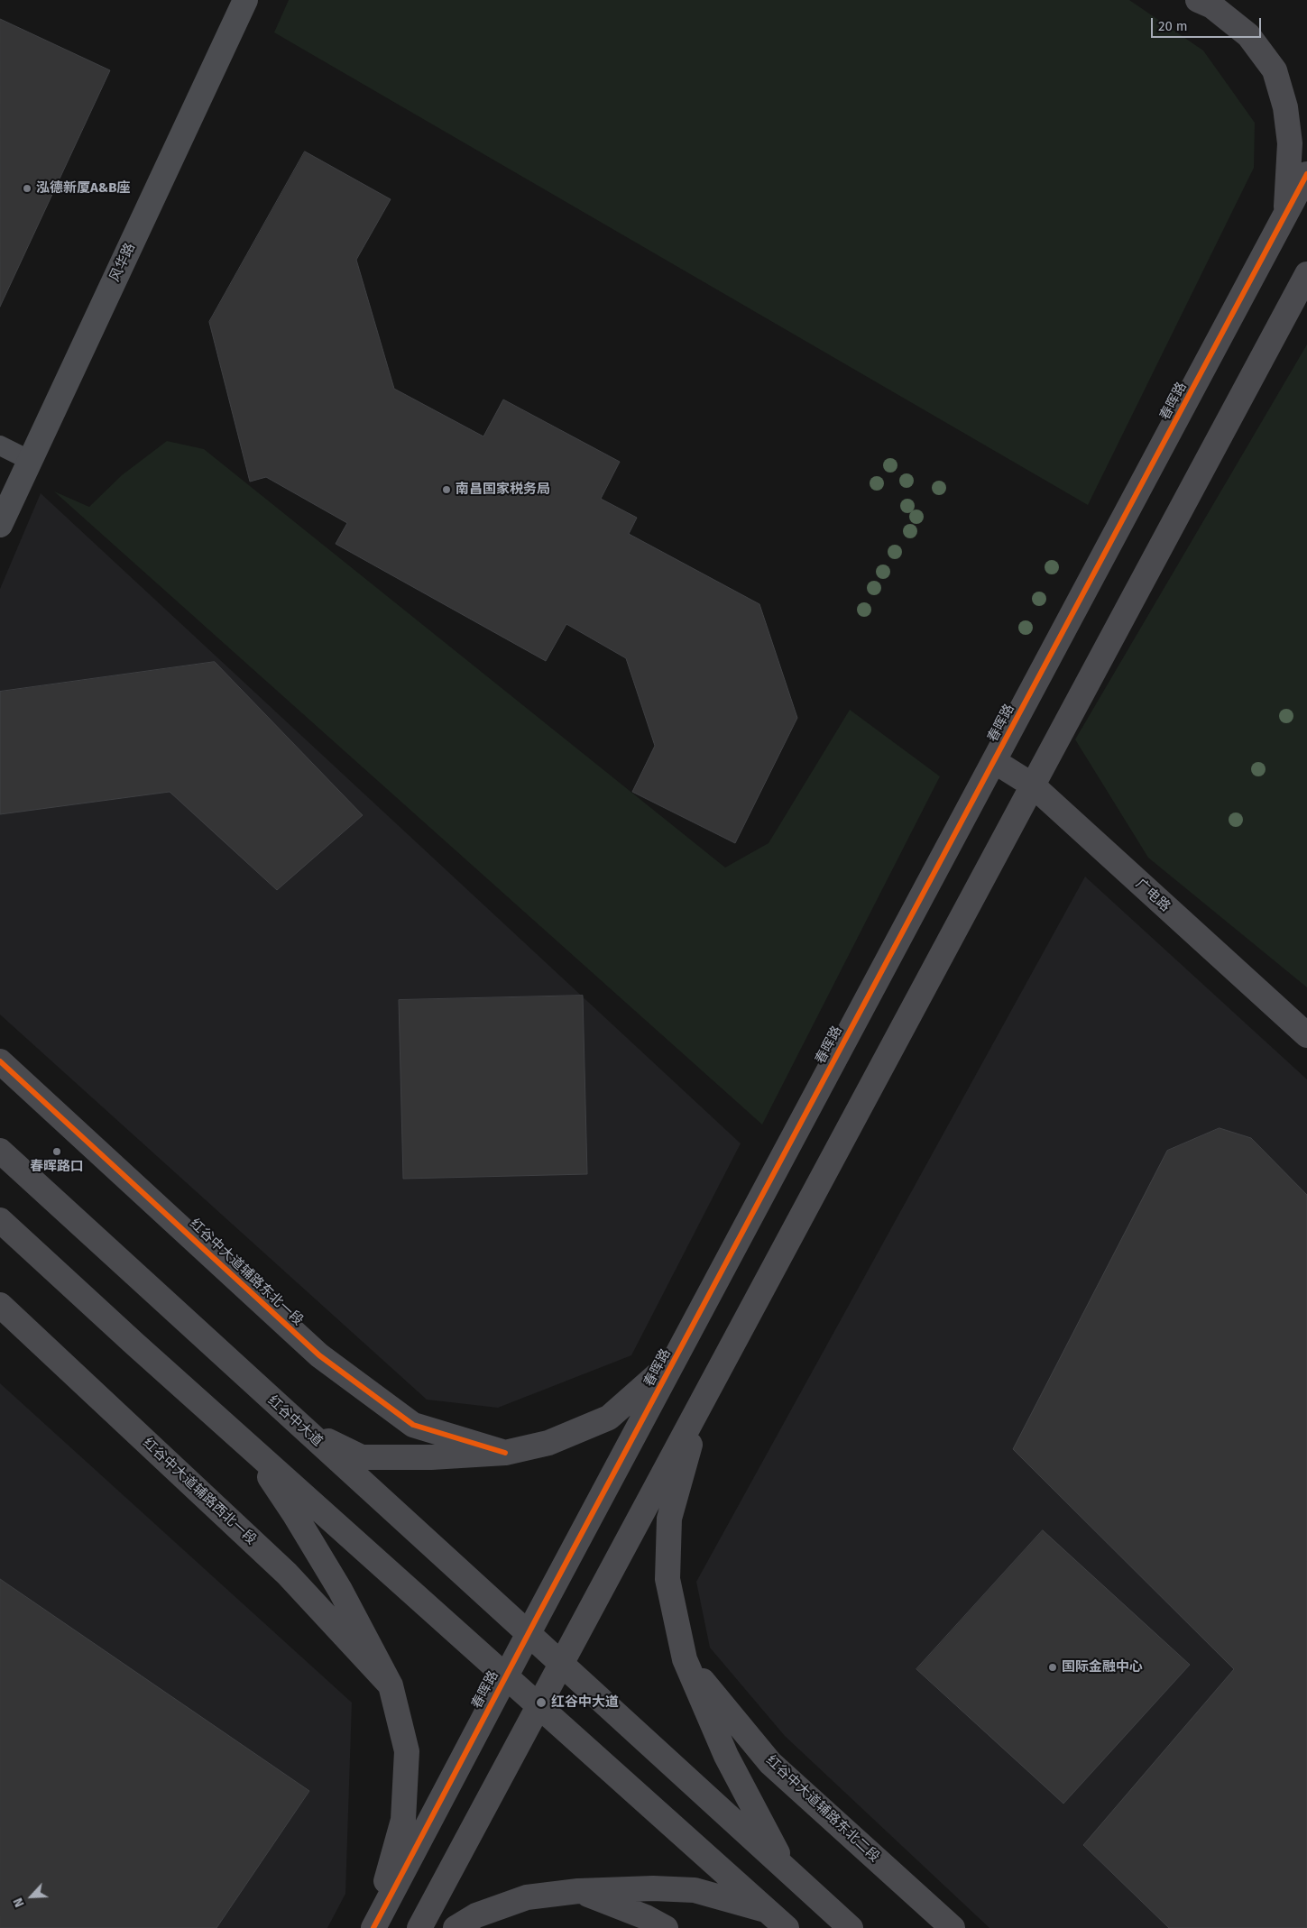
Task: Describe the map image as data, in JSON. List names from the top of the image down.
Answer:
{
  "streets": {
    "street": [
      "风华路",
      "春晖路",
      "广电路",
      "红谷中大道辅路东北一段",
      "红谷中大道",
      "红谷中大道辅路西北一段",
      "红谷中大道辅路东北二段"
    ]
  },
  "crossings": [
    ["春晖路", "广电路"],
    ["春晖路", "红谷中大道"]
  ],
  "places": [
    "泓德新厦A&B座",
    "南昌国家税务局",
    "春晖路口",
    "国际金融中心",
    "红谷中大道"
  ],
  "scale_bar": "20 m",
  "north": "bottom left"
}
